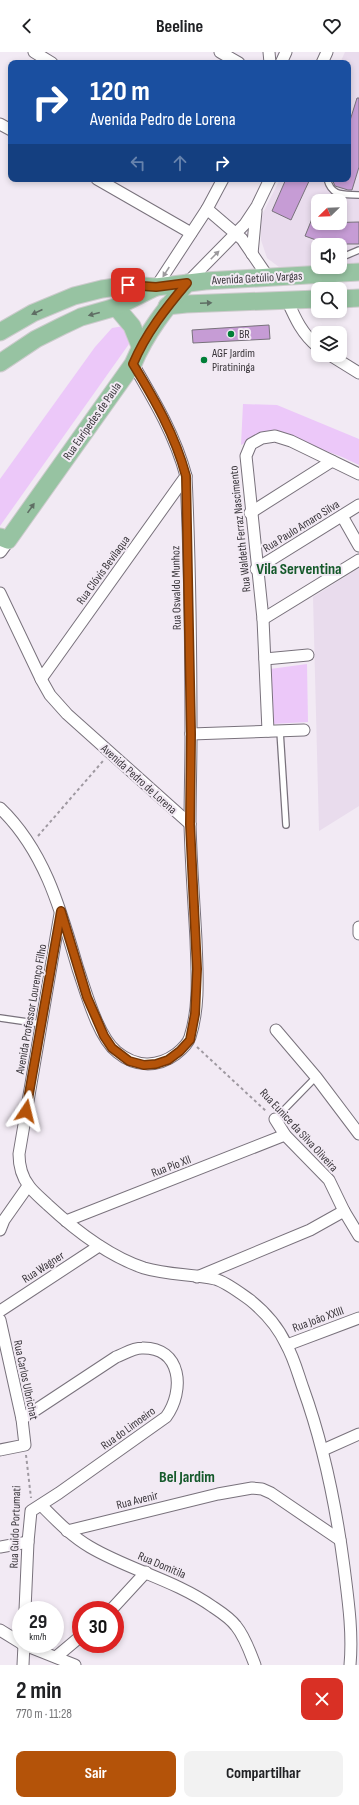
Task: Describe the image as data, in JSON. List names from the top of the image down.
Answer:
{
  "streets": {
    "main road": ["Avenida Getúlio Vargas", "Rua Eurípedes de Paula"],
    "street": [
      "Rua Paulo Amaro Silva",
      "Rua Waldeth Ferraz Nascimento",
      "Rua Clóvis Bevilaqua",
      "Rua Oswaldo Munhoz",
      "Avenida Pedro de Lorena",
      "Avenida Professor Lourenço Filho",
      "Rua Eunice da Silva Oliveira",
      "Rua Pio XII",
      "Rua Wagner",
      "Rua João XXIII",
      "Rua Carlos Ulbrichat",
      "Rua do Limoeiro",
      "Rua Avenir",
      "Rua Guido Portumati",
      "Rua Domitila"
    ]
  },
  "crossings": [
    ["Avenida Getúlio Vargas", "Rua Eurípedes de Paula"],
    ["Rua Eurípedes de Paula", "Rua Oswaldo Munhoz"],
    ["Rua Paulo Amaro Silva", "Rua Waldeth Ferraz Nascimento"],
    ["Rua Clóvis Bevilaqua", "Rua Oswaldo Munhoz"],
    ["Rua Clóvis Bevilaqua", "Avenida Pedro de Lorena"],
    ["Rua Oswaldo Munhoz", "Avenida Pedro de Lorena"],
    ["Avenida Professor Lourenço Filho", "Rua Pio XII"],
    ["Avenida Professor Lourenço Filho", "Rua Wagner"],
    ["Avenida Professor Lourenço Filho", "Rua João XXIII"],
    ["Avenida Professor Lourenço Filho", "Rua Avenir"],
    ["Rua Eunice da Silva Oliveira", "Rua Pio XII"],
    ["Rua Carlos Ulbrichat", "Rua do Limoeiro"],
    ["Rua Carlos Ulbrichat", "Rua Guido Portumati"],
    ["Rua do Limoeiro", "Rua Guido Portumati"],
    ["Rua do Limoeiro", "Rua Domitila"],
    ["Rua Avenir", "Rua Domitila"]
  ],
  "one_way": ["Rua Eurípedes de Paula"],
  "districts": ["Vila Serventina", "Bel Jardim"],
  "places": ["BR", "AGF Jardim Piratininga"],
  "north": "bottom left",
  "page": {
    "header": "Beeline",
    "turn": ["120 m", "Avenida Pedro de Lorena"],
    "speed": "29 km/h",
    "limit": "30",
    "heading": ["2 min", "770 m · 11:28"],
    "buttons": ["Sair", "Compartilhar"]
  }
}
